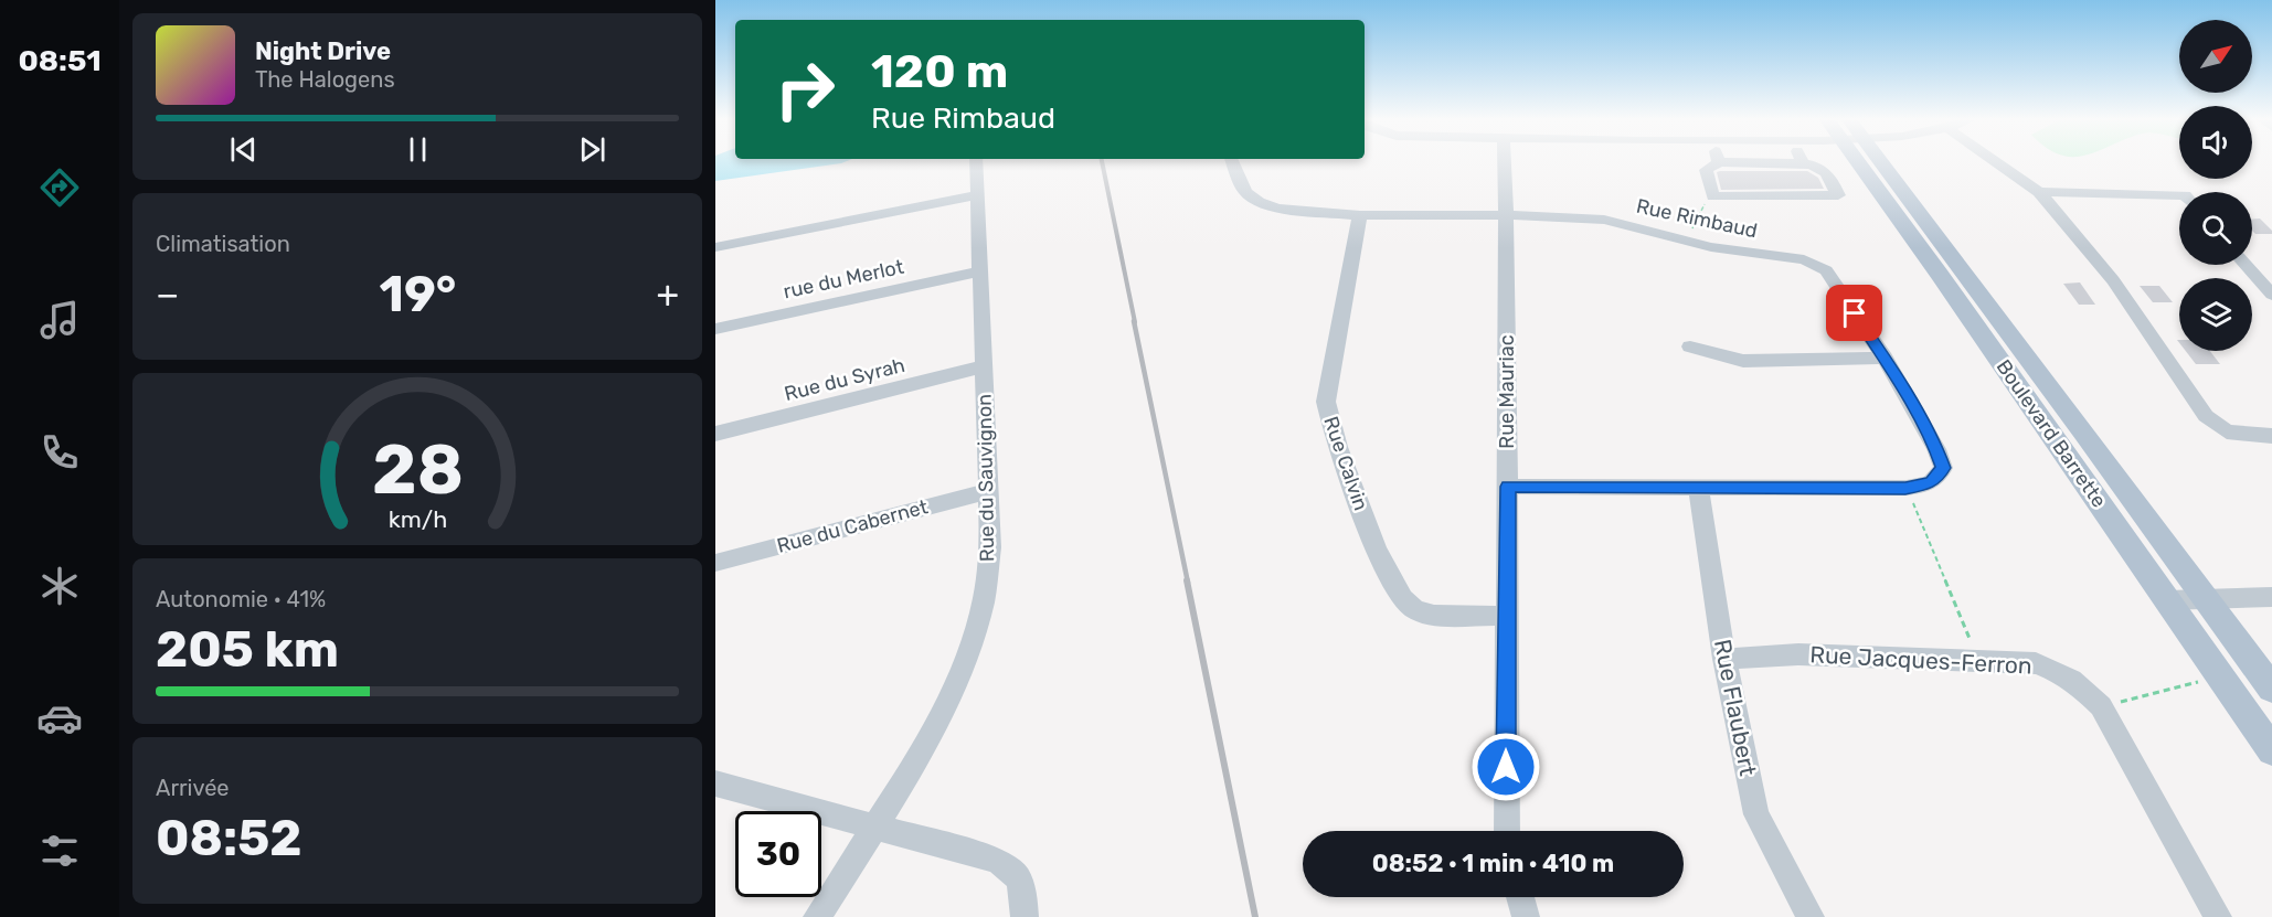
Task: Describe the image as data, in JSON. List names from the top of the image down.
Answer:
{
  "streets": {
    "main road": ["Boulevard Barrette"],
    "street": [
      "Rue Rimbaud",
      "rue du Merlot",
      "Rue du Syrah",
      "Rue Mauriac",
      "Rue Calvin",
      "Rue du Sauvignon",
      "Rue du Cabernet",
      "Rue Jacques-Ferron",
      "Rue Flaubert"
    ]
  },
  "crossings": [
    ["Rue Rimbaud", "Rue Mauriac"],
    ["Rue Rimbaud", "Rue Calvin"],
    ["Rue Rimbaud", "Rue Flaubert"],
    ["rue du Merlot", "Rue du Sauvignon"],
    ["Rue du Syrah", "Rue du Sauvignon"],
    ["Rue Mauriac", "Rue Calvin"],
    ["Rue du Sauvignon", "Rue du Cabernet"],
    ["Rue Jacques-Ferron", "Rue Flaubert"]
  ],
  "north": "top right",
  "page": {
    "tabs": "08:51",
    "turn": ["120 m", "Rue Rimbaud"],
    "song": ["Night Drive", "The Halogens"],
    "tile": [
      "Climatisation",
      ["Autonomie · 41%", "205 km"],
      ["Arrivée", "08:52"]
    ],
    "heat": ["−", "19°", "+"],
    "limit": "30",
    "trip": "08:52 · 1 min · 410 m",
    "gauge": ["28", "km/h"]
  }
}
